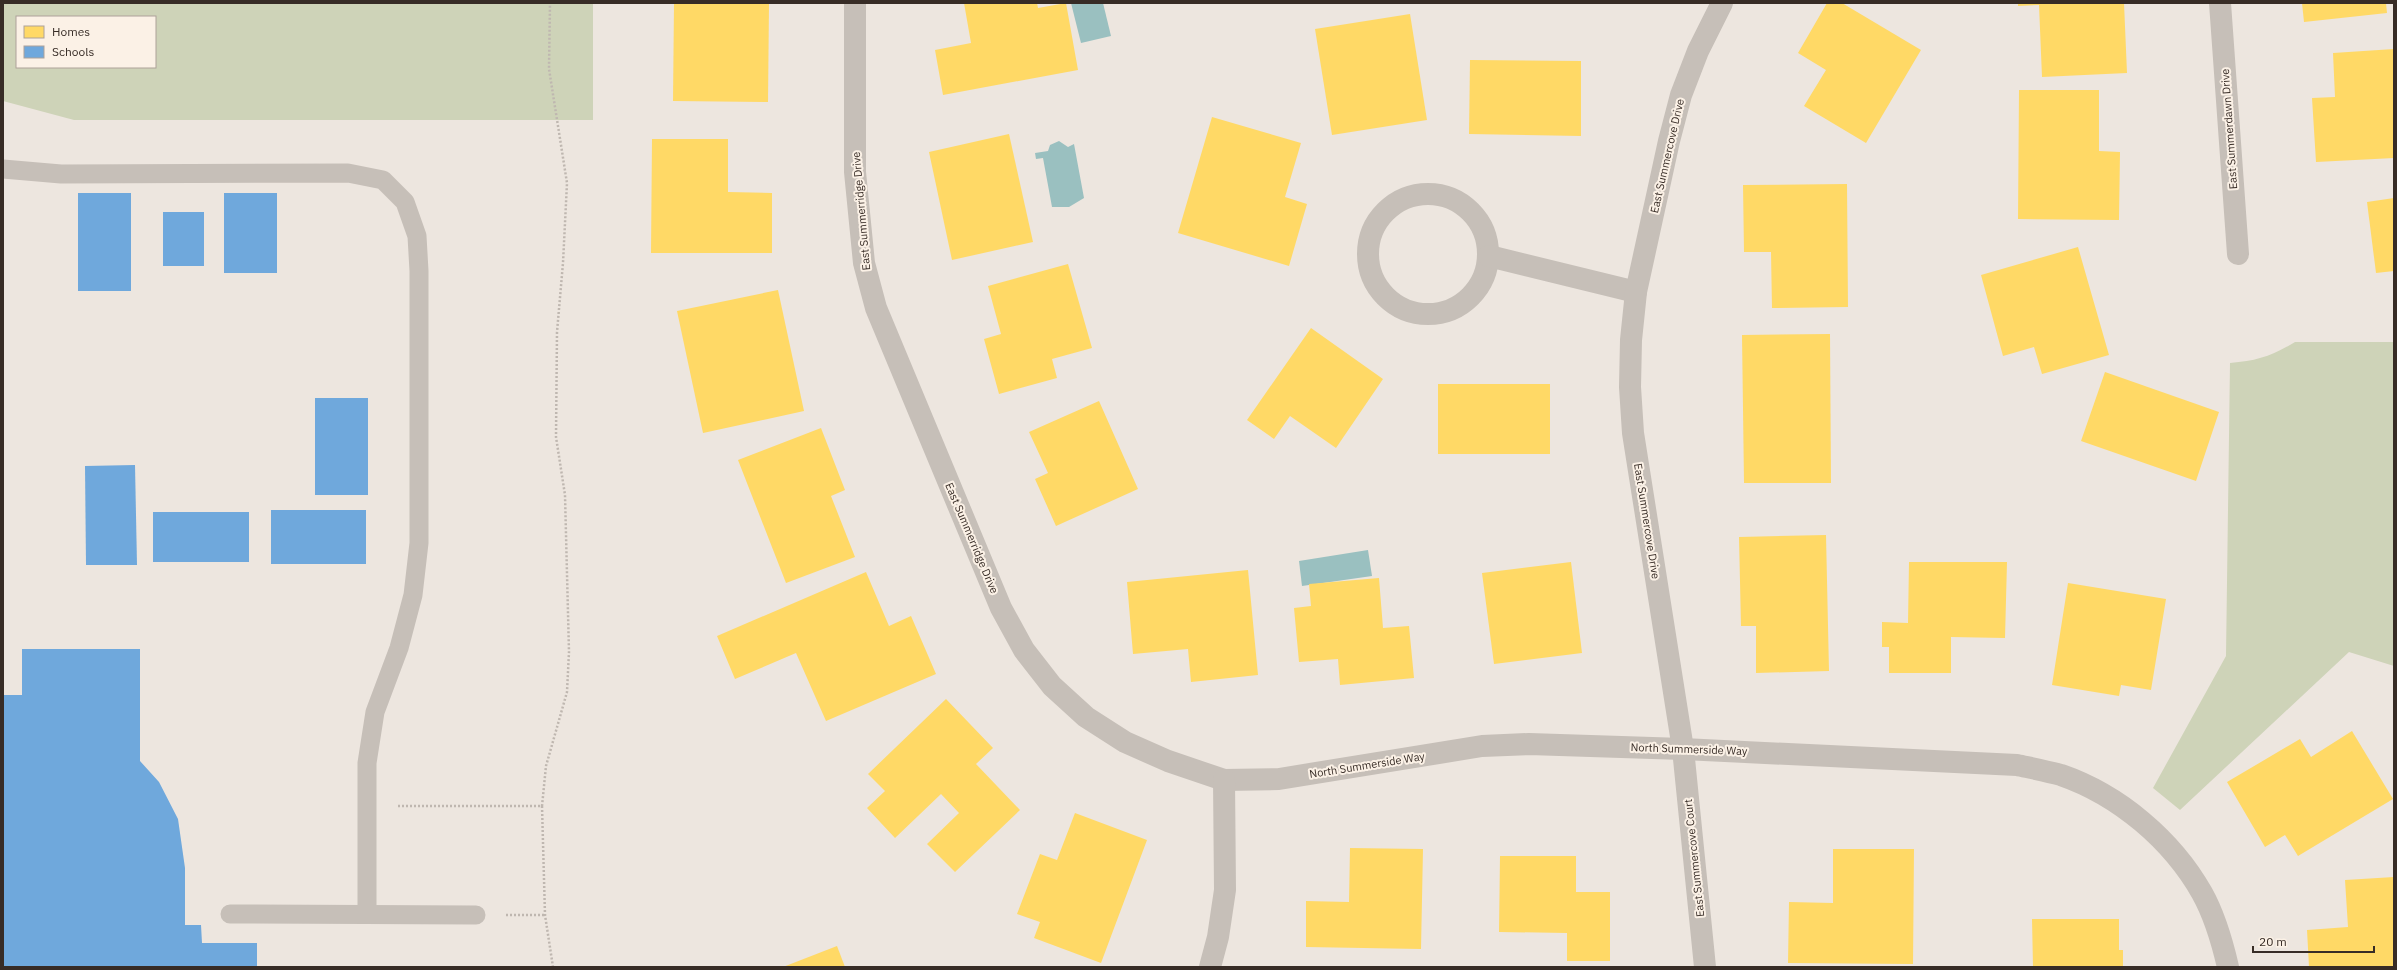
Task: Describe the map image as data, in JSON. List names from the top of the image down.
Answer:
{
  "streets": {
    "street": [
      "East Summerdawn Drive",
      "East Summercove Drive",
      "East Summerridge Drive",
      "North Summerside Way",
      "East Summercove Court"
    ]
  },
  "crossings": [
    ["East Summercove Drive", "North Summerside Way"],
    ["East Summercove Drive", "East Summercove Court"],
    ["East Summerridge Drive", "North Summerside Way"],
    ["North Summerside Way", "East Summercove Court"]
  ],
  "legend": ["Homes", "Schools"],
  "scale_bar": "20 m"
}
